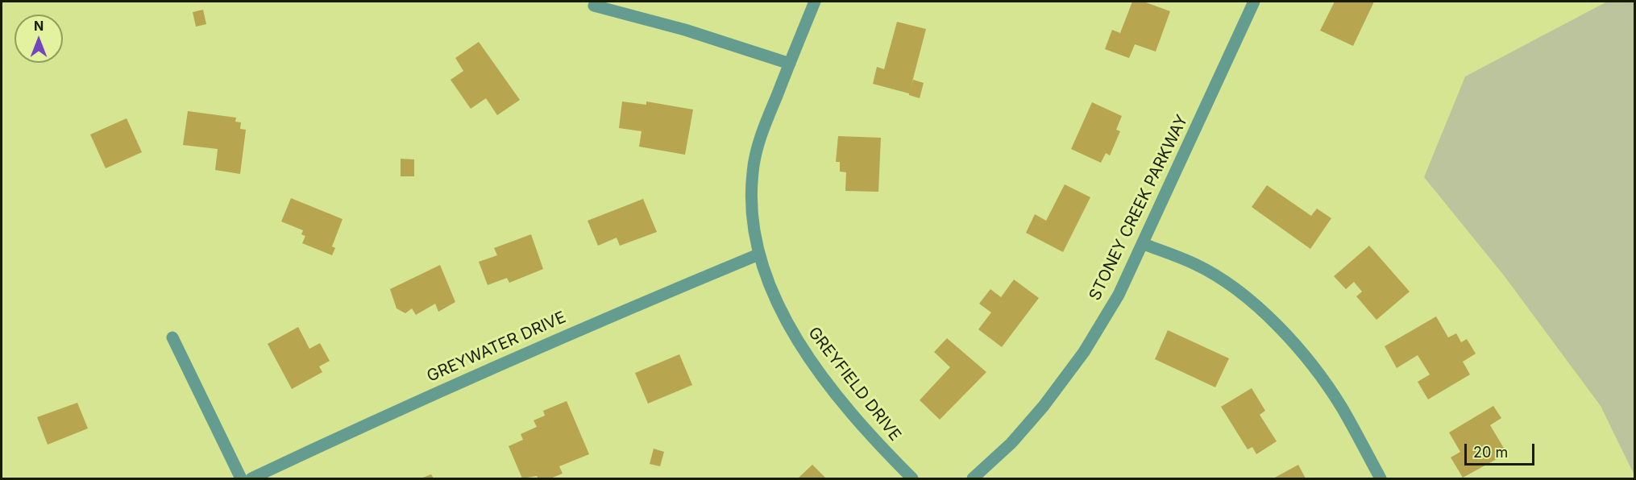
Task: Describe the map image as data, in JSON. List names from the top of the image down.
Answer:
{
  "streets": {
    "street": ["STONEY CREEK PARKWAY", "GREYWATER DRIVE", "GREYFIELD DRIVE"]
  },
  "crossings": [
    ["GREYWATER DRIVE", "GREYFIELD DRIVE"]
  ],
  "scale_bar": "20 m",
  "north": "top"
}
